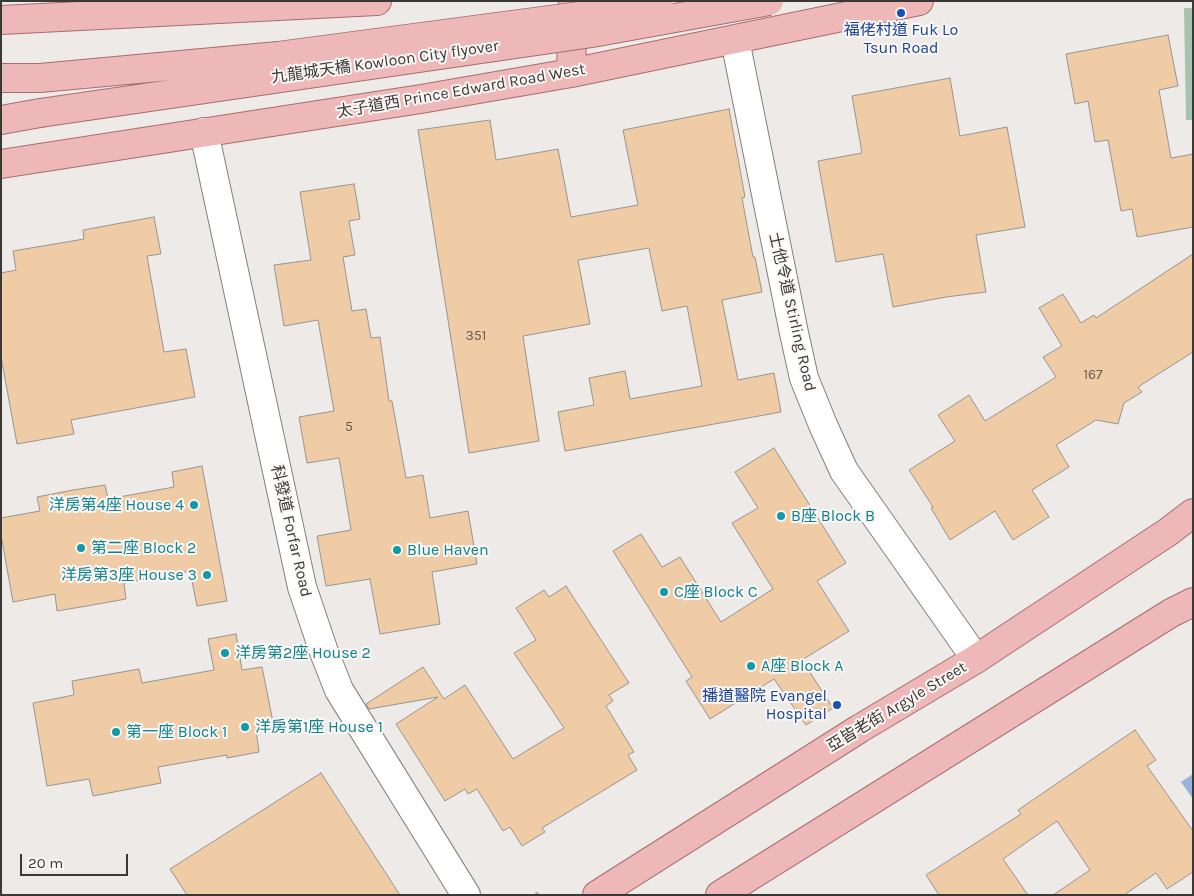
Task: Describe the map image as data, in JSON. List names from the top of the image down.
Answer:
{
  "streets": {
    "main road": ["九龍城天橋 Kowloon City flyover", "太子道西 Prince Edward Road West", "亞皆老街 Argyle Street"],
    "street": ["士他令道 Stirling Road", "科發道 Forfar Road"]
  },
  "crossings": [
    ["太子道西 Prince Edward Road West", "士他令道 Stirling Road"],
    ["太子道西 Prince Edward Road West", "科發道 Forfar Road"],
    ["士他令道 Stirling Road", "亞皆老街 Argyle Street"]
  ],
  "places": [
    "福佬村道 Fuk Lo Tsun Road",
    "洋房第4座 House 4",
    "B座 Block B",
    "第二座 Block 2",
    "Blue Haven",
    "洋房第3座 House 3",
    "C座 Block C",
    "洋房第2座 House 2",
    "A座 Block A",
    "播道醫院 Evangel Hospital",
    "洋房第1座 House 1",
    "第一座 Block 1"
  ],
  "house_numbers": ["351", "167", "5"],
  "scale_bar": "20 m"
}
